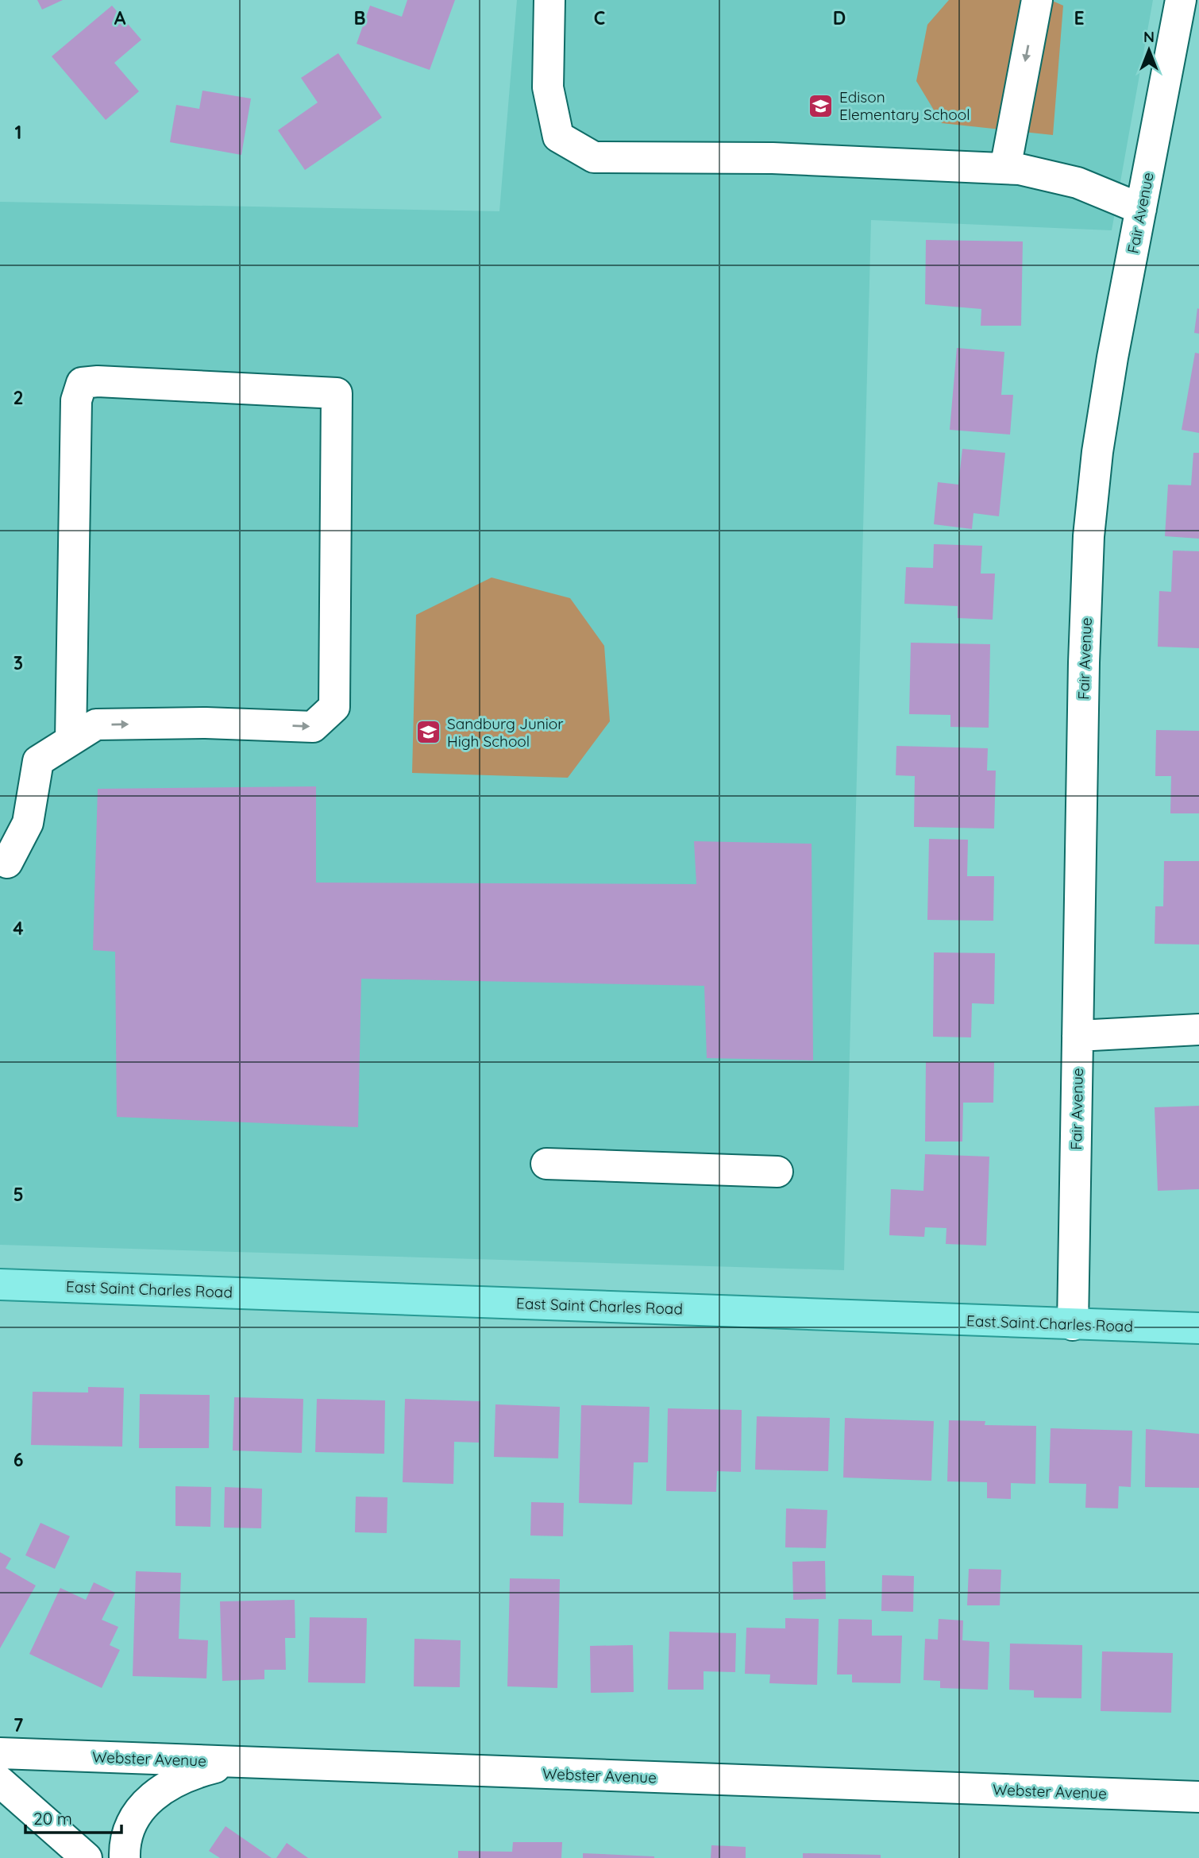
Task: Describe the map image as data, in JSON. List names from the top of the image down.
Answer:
{
  "streets": {
    "main road": ["East Saint Charles Road"],
    "street": ["Fair Avenue", "Webster Avenue"]
  },
  "crossings": [
    ["Fair Avenue", "East Saint Charles Road"]
  ],
  "places": {
    "school or university": ["Edison Elementary School", "Sandburg Junior High School"]
  },
  "scale_bar": "20 m",
  "north": "top",
  "grid": {
    "columns": [
      "A",
      "B",
      "C",
      "D",
      "E"
    ],
    "rows": [
      "1",
      "2",
      "3",
      "4",
      "5",
      "6",
      "7"
    ]
  }
}
